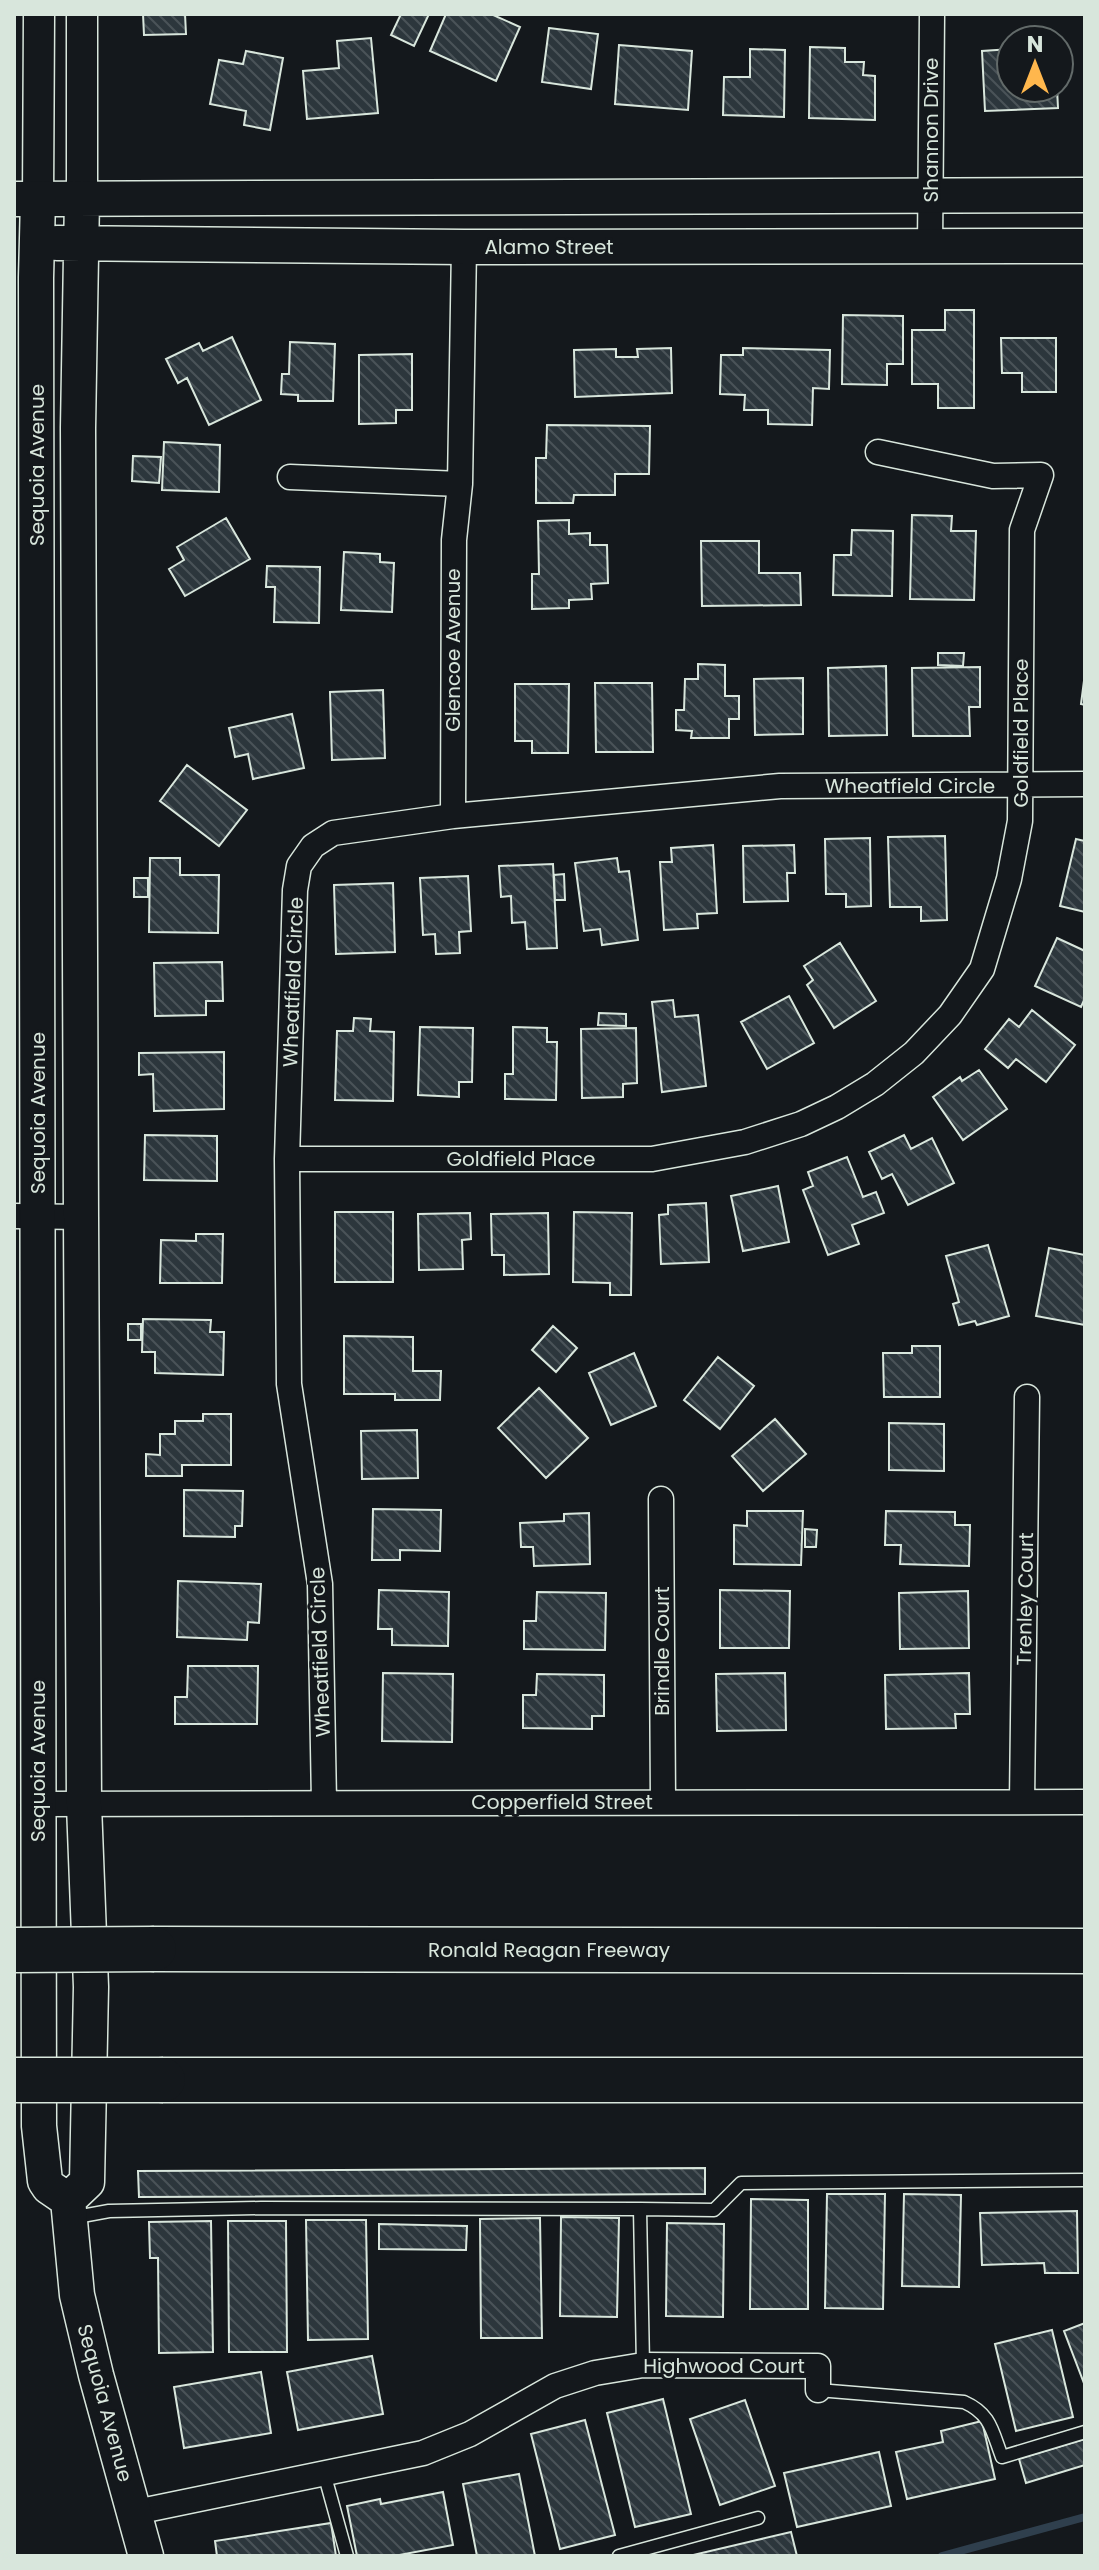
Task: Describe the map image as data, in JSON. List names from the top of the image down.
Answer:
{
  "streets": {
    "highway": ["Ronald Reagan Freeway"],
    "main road": ["Alamo Street", "Sequoia Avenue"],
    "street": [
      "Shannon Drive",
      "Glencoe Avenue",
      "Goldfield Place",
      "Wheatfield Circle",
      "Trenley Court",
      "Brindle Court",
      "Copperfield Street",
      "Highwood Court"
    ]
  },
  "crossings": [
    ["Shannon Drive", "Alamo Street"],
    ["Alamo Street", "Sequoia Avenue"],
    ["Alamo Street", "Glencoe Avenue"],
    ["Sequoia Avenue", "Copperfield Street"],
    ["Sequoia Avenue", "Highwood Court"],
    ["Glencoe Avenue", "Wheatfield Circle"],
    ["Goldfield Place", "Wheatfield Circle"],
    ["Wheatfield Circle", "Copperfield Street"],
    ["Trenley Court", "Copperfield Street"],
    ["Brindle Court", "Copperfield Street"]
  ],
  "north": "top"
}
